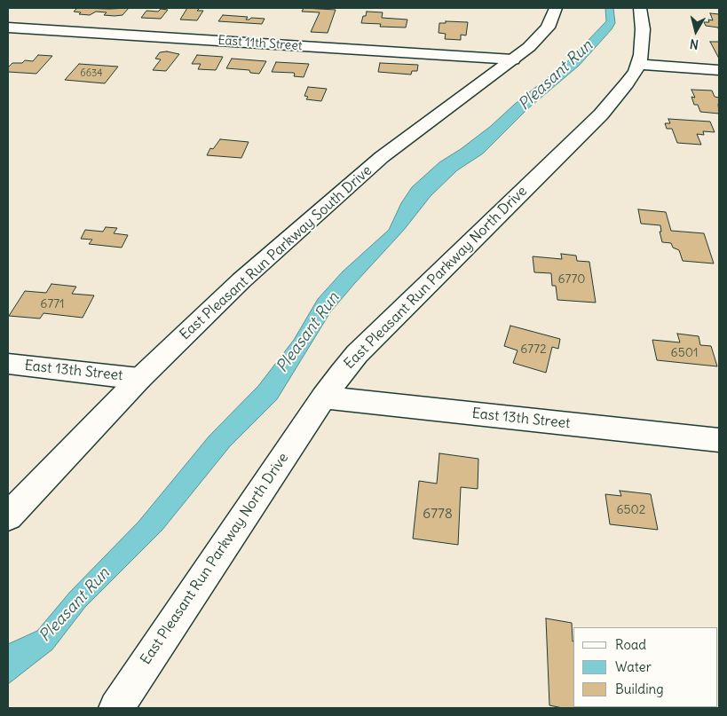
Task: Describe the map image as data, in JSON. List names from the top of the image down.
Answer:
{
  "streets": {
    "street": [
      "East 11th Street",
      "East Pleasant Run Parkway South Drive",
      "East Pleasant Run Parkway North Drive",
      "East 13th Street"
    ]
  },
  "crossings": [
    ["East 11th Street", "East Pleasant Run Parkway South Drive"],
    ["East Pleasant Run Parkway South Drive", "East 13th Street"],
    ["East Pleasant Run Parkway North Drive", "East 13th Street"]
  ],
  "water": ["Pleasant Run"],
  "house_numbers": [
    "6634",
    "6770",
    "6771",
    "6772",
    "6501",
    "6502",
    "6778"
  ],
  "legend": ["Road", "Water", "Building"],
  "north": "bottom"
}
